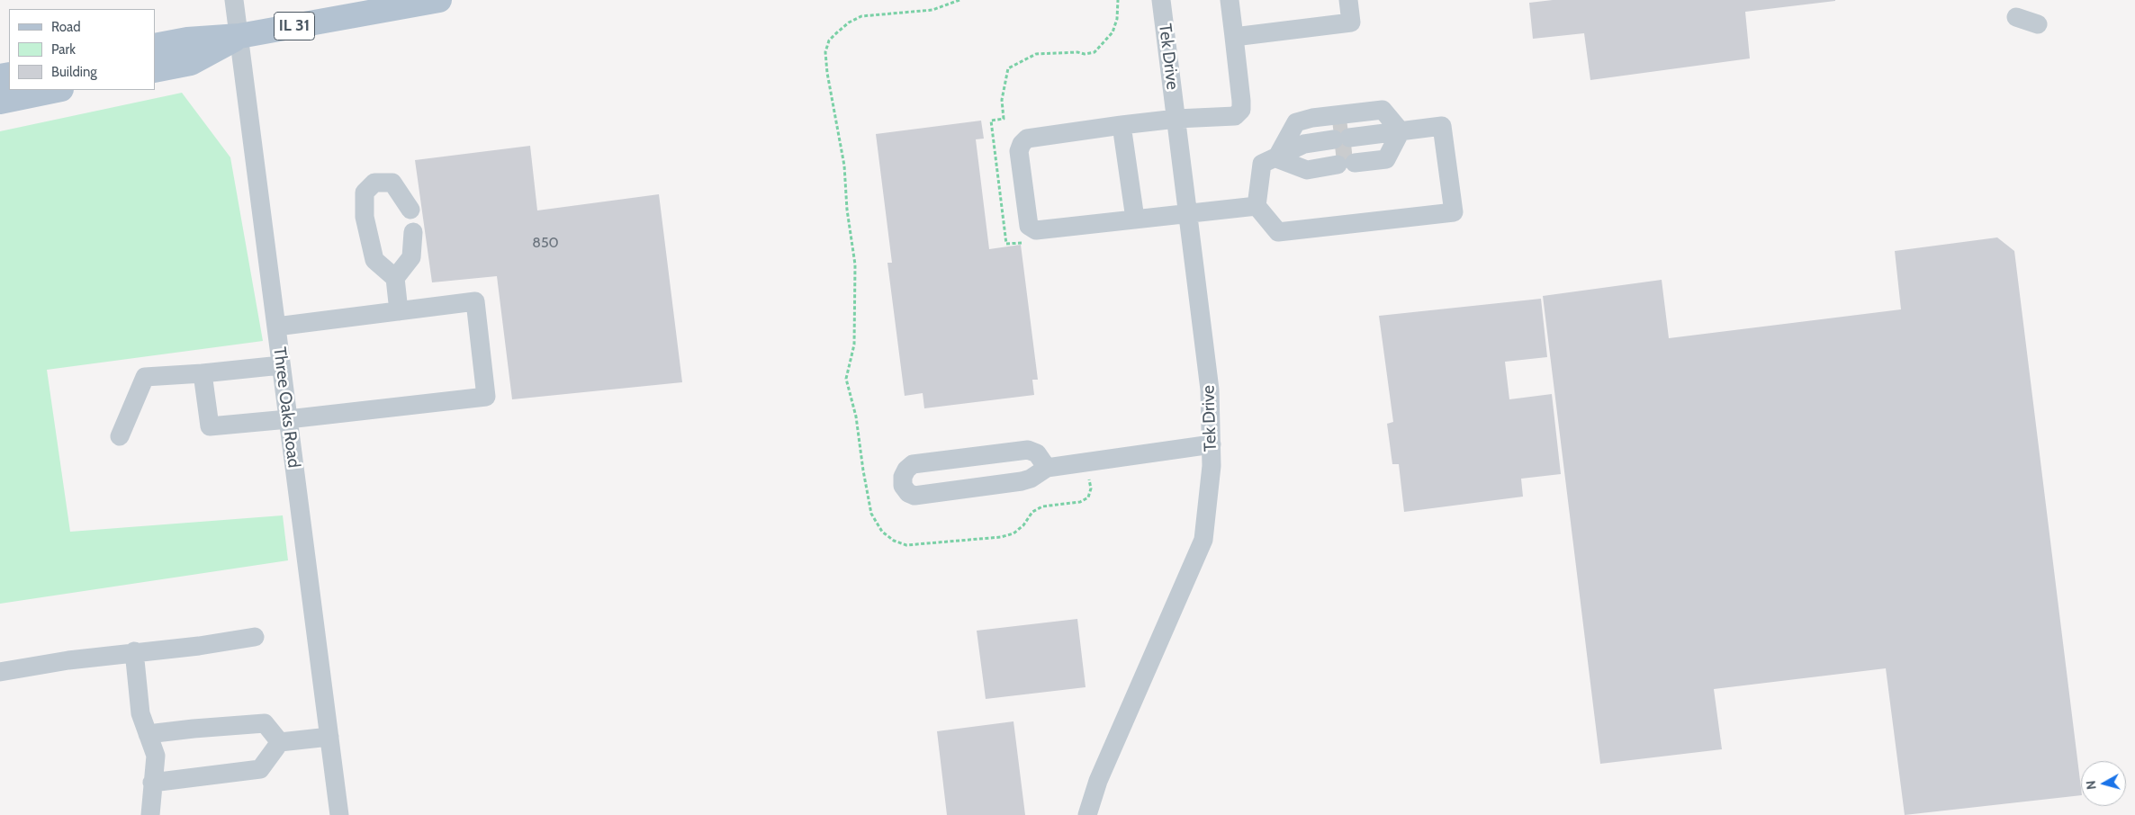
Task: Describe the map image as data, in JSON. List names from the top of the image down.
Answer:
{
  "streets": {
    "main road": ["IL 31"],
    "street": ["Tek Drive", "Three Oaks Road"]
  },
  "crossings": [
    ["IL 31", "Three Oaks Road"]
  ],
  "house_numbers": ["850"],
  "legend": ["Road", "Park", "Building"],
  "north": "left"
}
